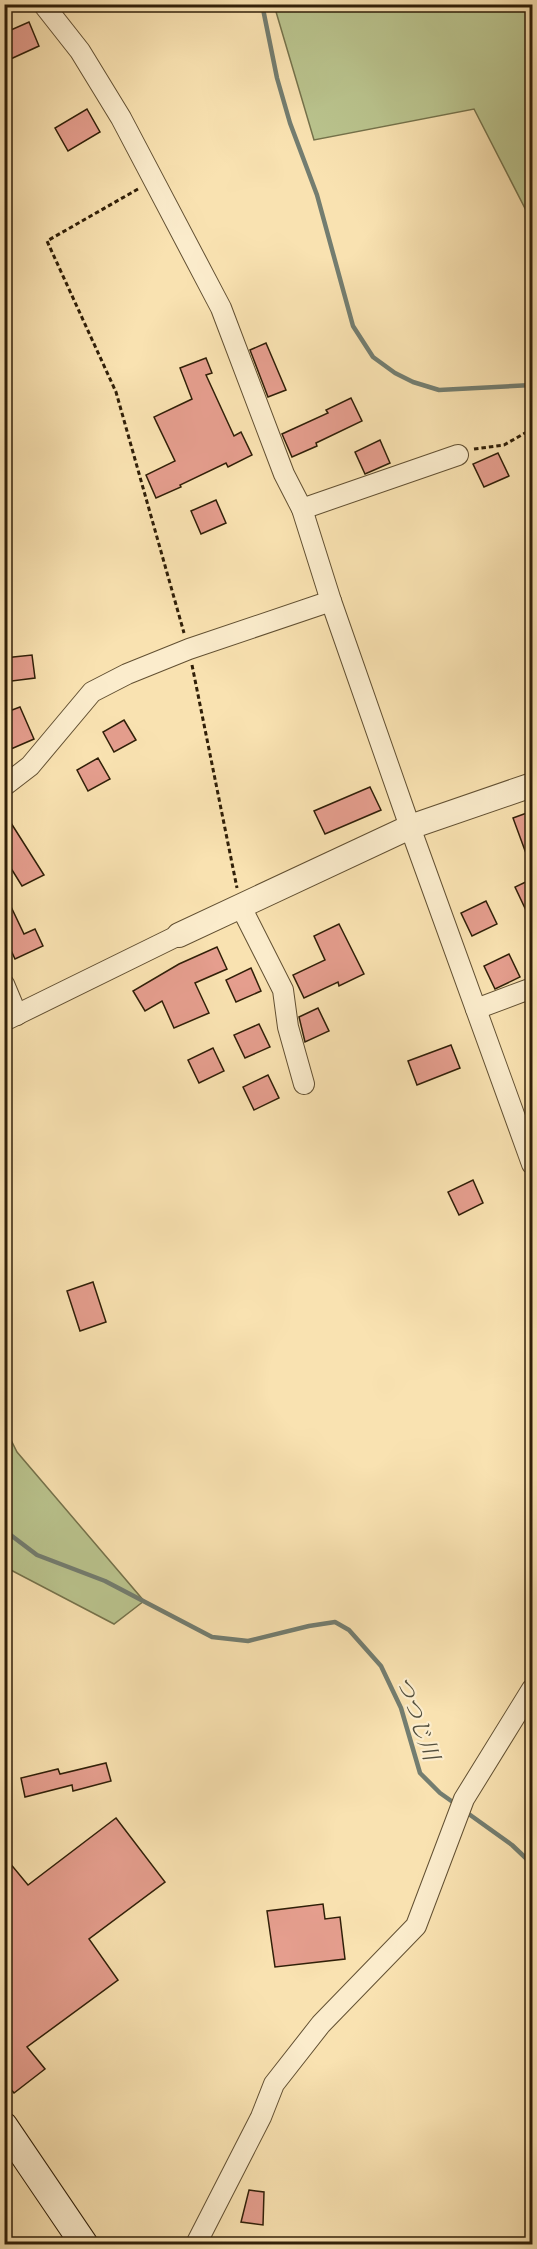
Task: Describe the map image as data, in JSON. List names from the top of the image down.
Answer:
{
  "water": ["つつじ川"]
}
